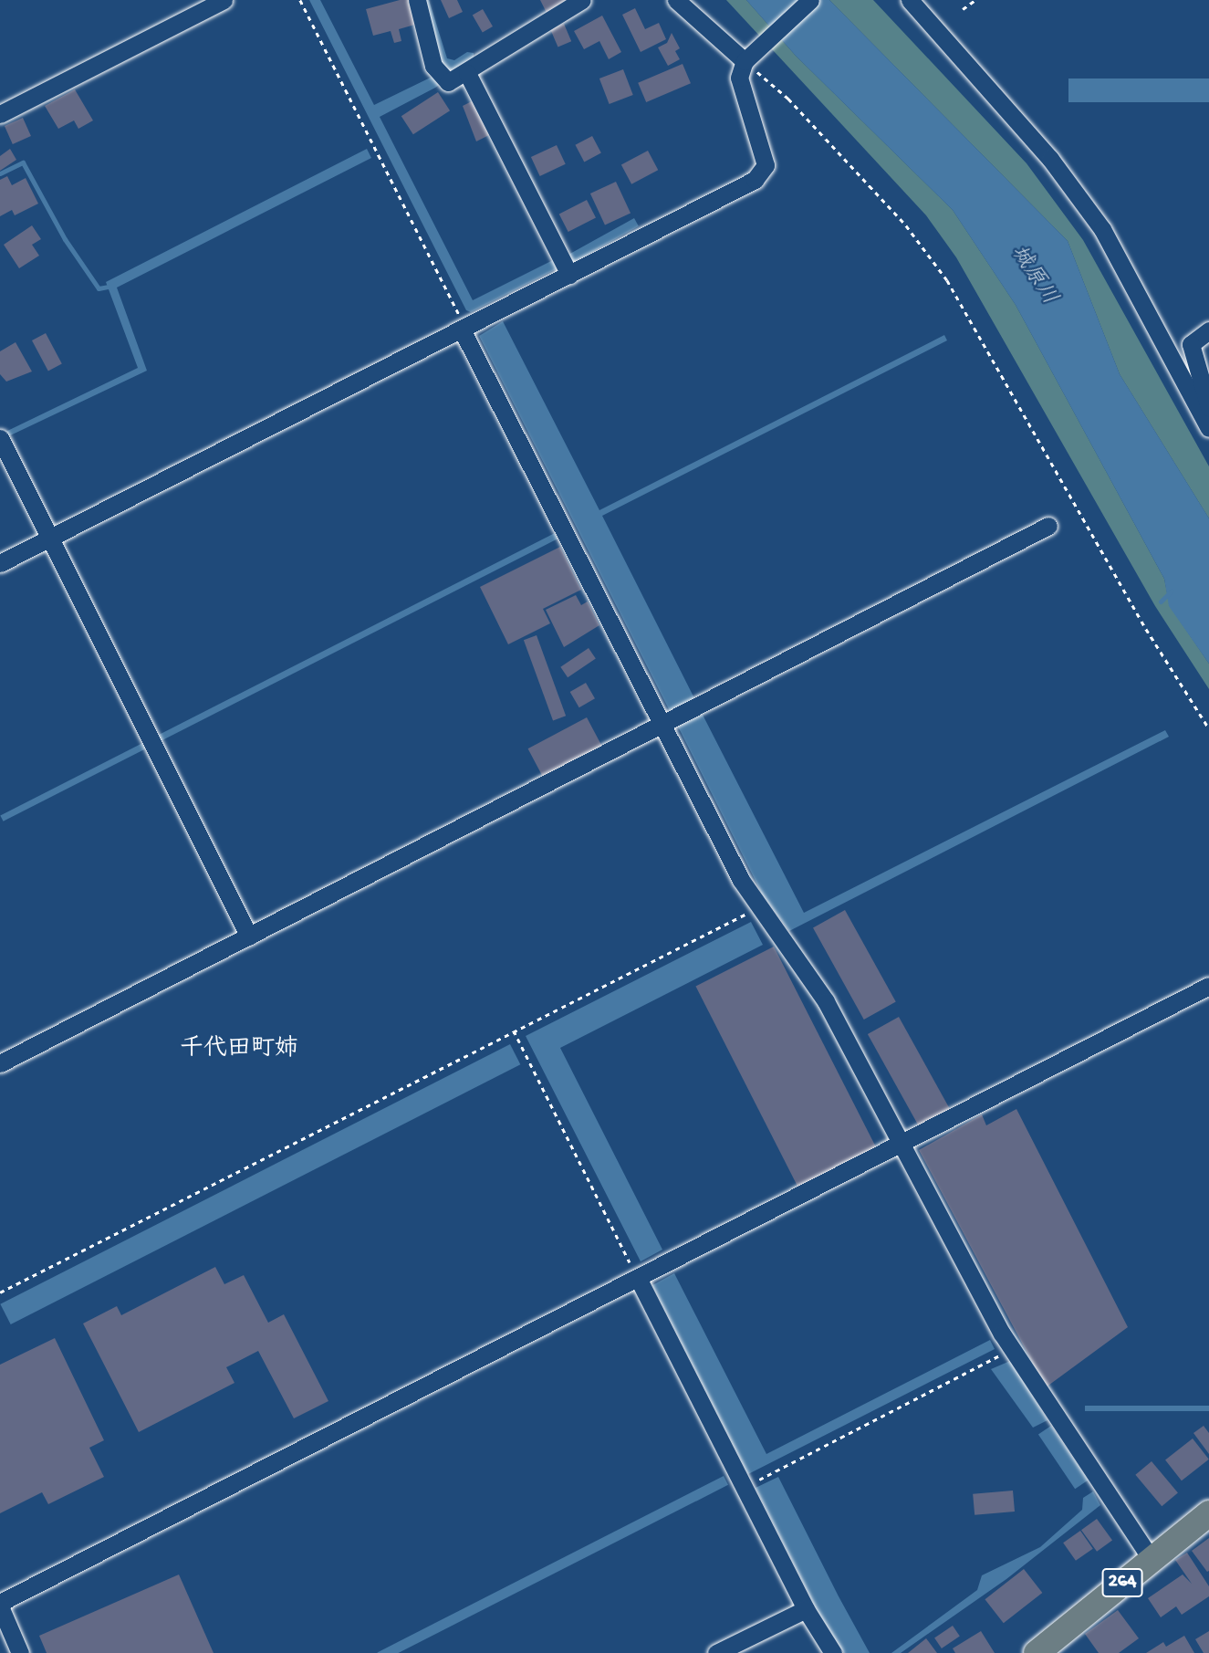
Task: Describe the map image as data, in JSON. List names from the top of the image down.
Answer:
{
  "streets": {
    "highway": ["264"]
  },
  "districts": ["千代田町姉"],
  "water": ["城原川"]
}
